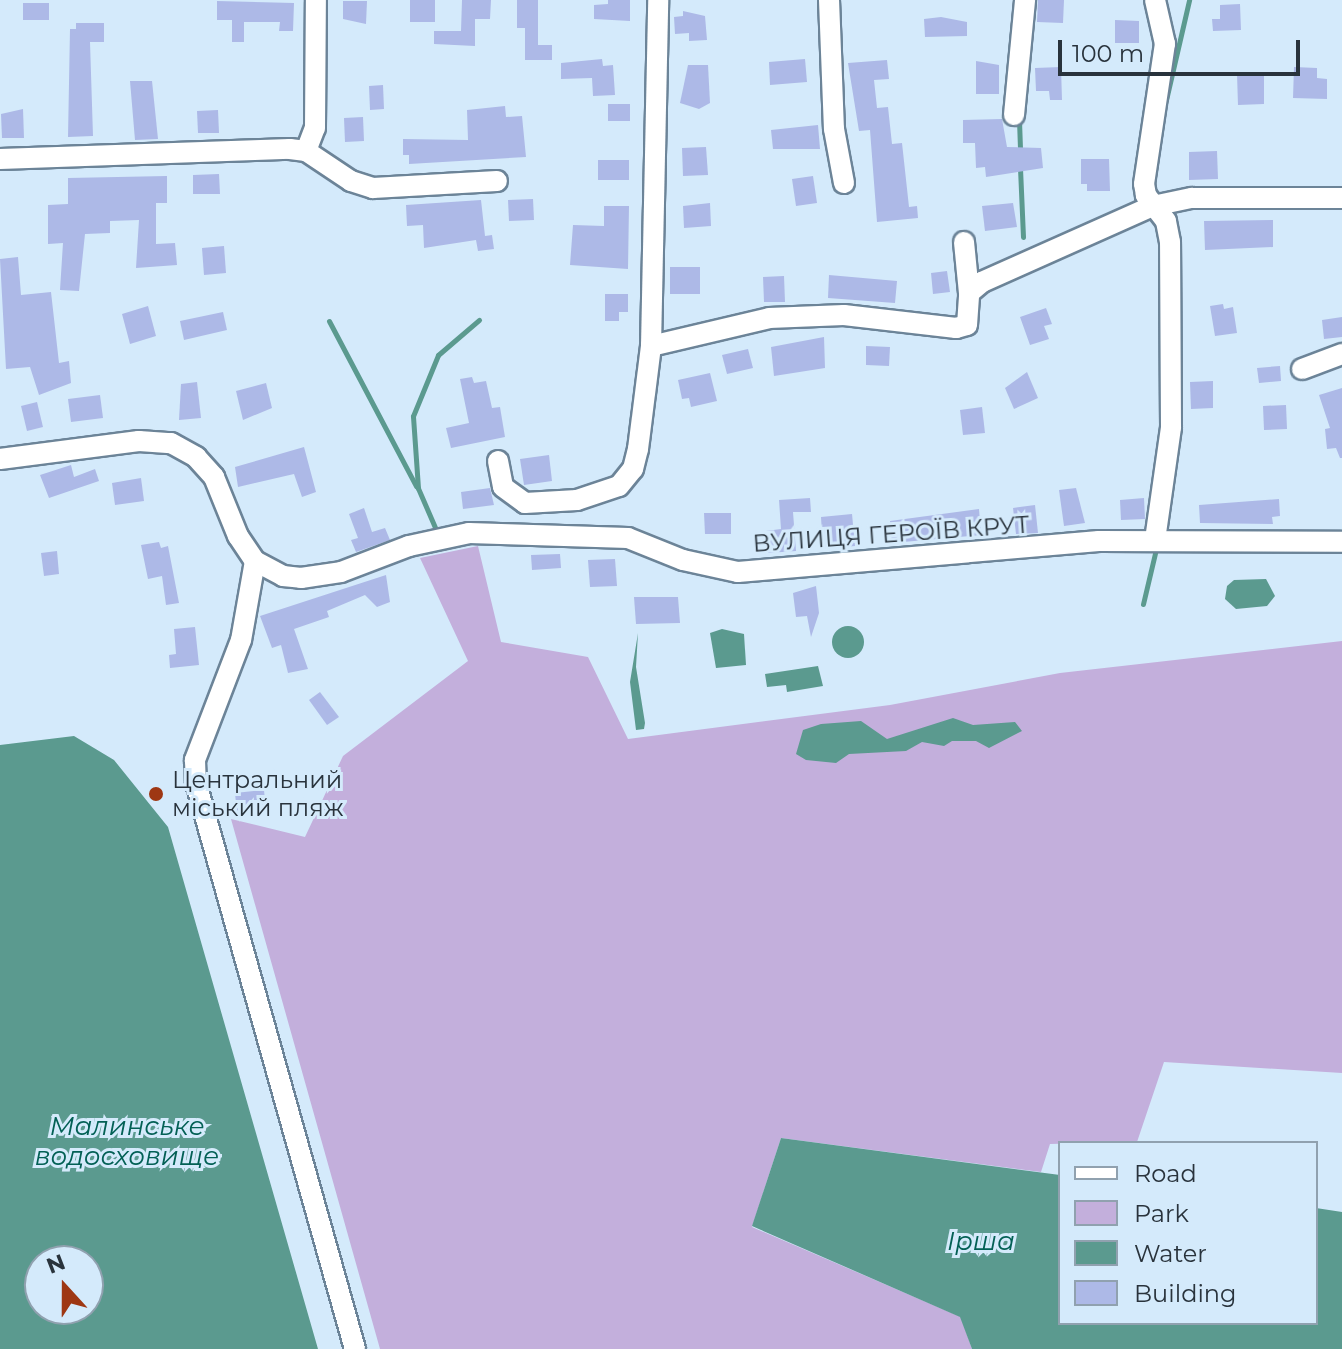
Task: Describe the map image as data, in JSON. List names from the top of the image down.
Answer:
{
  "streets": {
    "street": ["ВУЛИЦЯ ГЕРОЇВ КРУТ"]
  },
  "water": ["Малинське водосховище", "Ірша"],
  "places": ["Центральний міський пляж"],
  "legend": [
    "Road",
    "Park",
    "Water",
    "Building"
  ],
  "scale_bar": "100 m",
  "north": "top"
}
